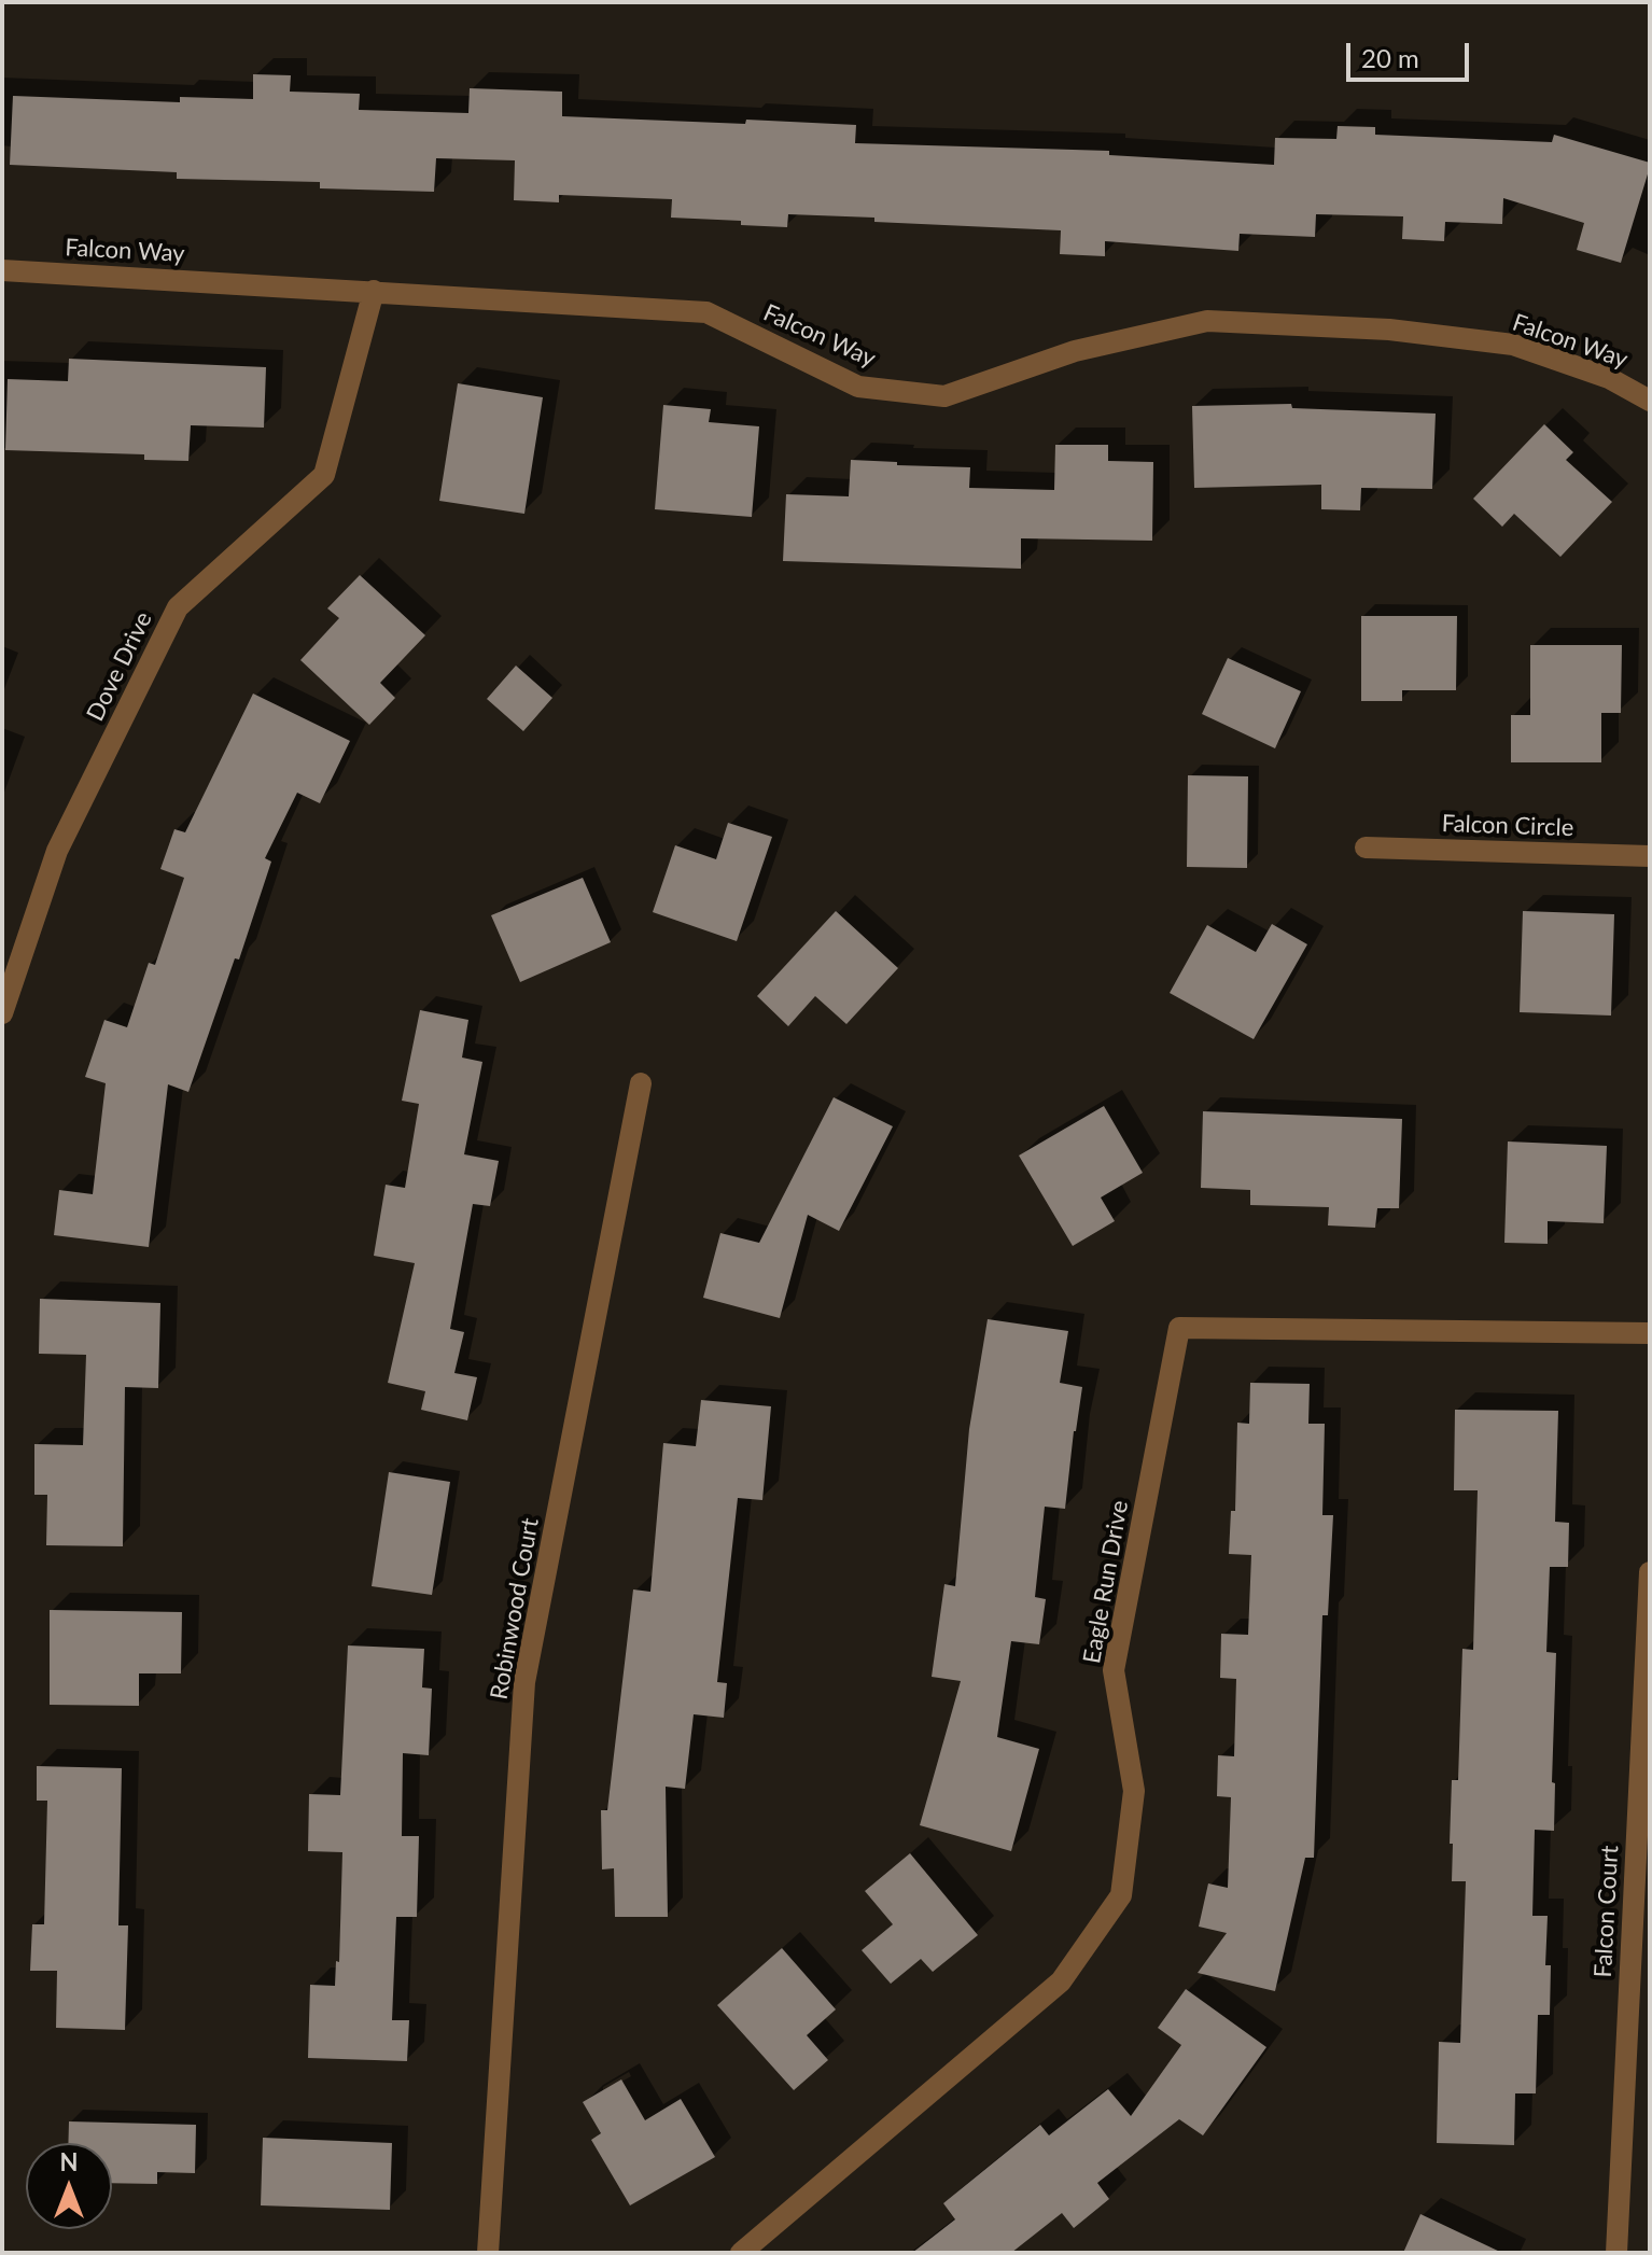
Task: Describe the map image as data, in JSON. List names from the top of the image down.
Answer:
{
  "streets": {
    "street": [
      "Falcon Way",
      "Dove Drive",
      "Falcon Circle",
      "Eagle Run Drive",
      "Robinwood Court",
      "Falcon Court"
    ]
  },
  "crossings": [
    ["Falcon Way", "Dove Drive"]
  ],
  "scale_bar": "20 m",
  "north": "top"
}
